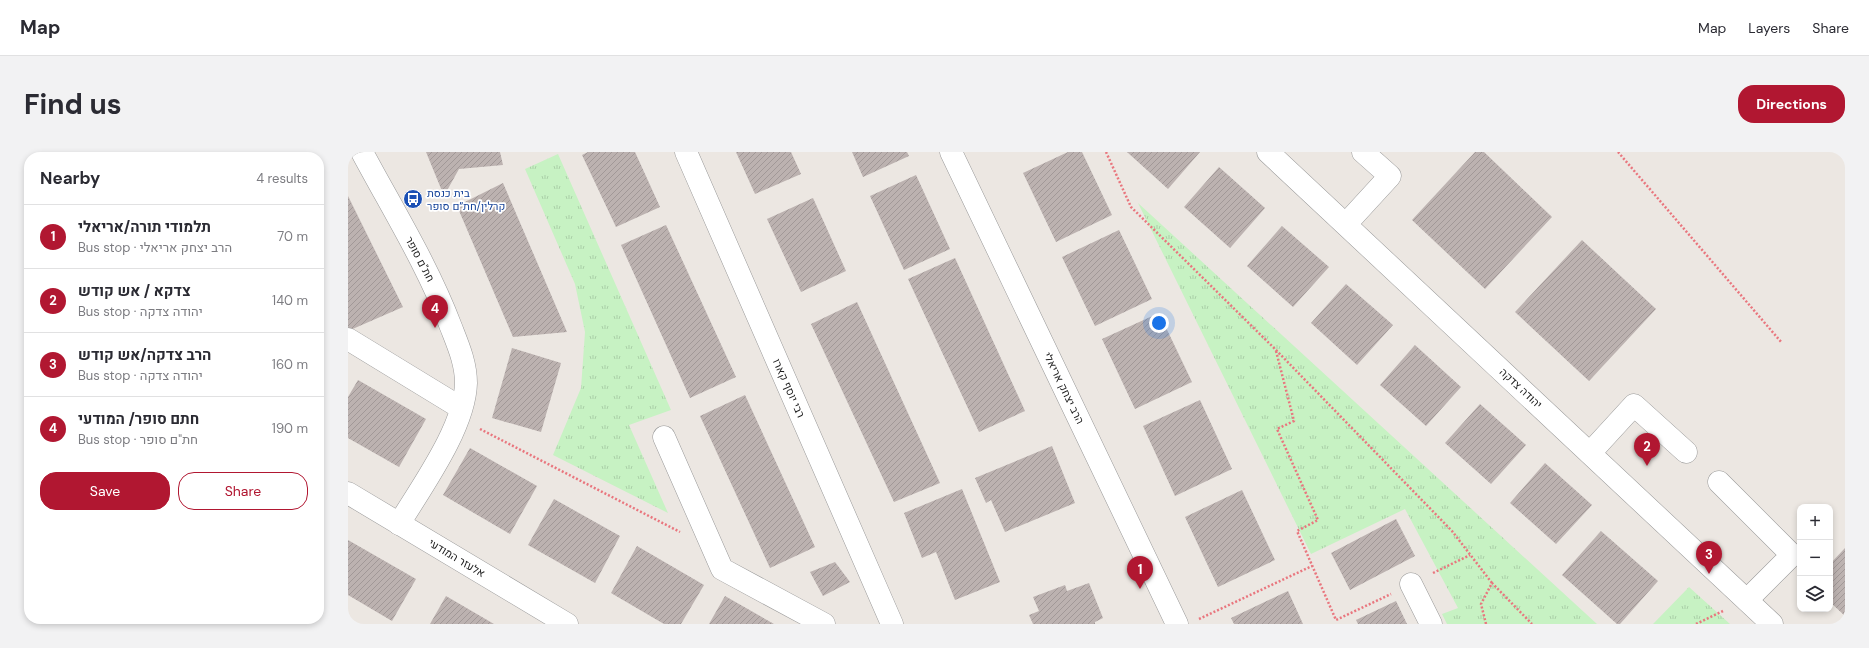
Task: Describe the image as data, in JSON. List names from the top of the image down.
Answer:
{
  "streets": {
    "street": [
      "חת\"ם סופר",
      "רבי יוסף קארו",
      "הרב יצחק אריאלי",
      "יהודה צדקה",
      "אלעזר המודעי"
    ]
  },
  "crossings": [
    ["חת\"ם סופר", "אלעזר המודעי"]
  ],
  "places": {
    "bus stop": ["בית כנסת קרלין/חת״ם סופר"]
  },
  "page": {
    "header": "Map",
    "nav": ["Map", "Layers", "Share"],
    "buttons": [
      "Directions",
      ["Save", "Share"]
    ],
    "title": "Find us",
    "heading": ["Nearby", "4 results"],
    "list": [
      {
        "mark": "1",
        "name": "תלמודי תורה/אריאלי",
        "note": "Bus stop · הרב יצחק אריאלי",
        "value": "70 m"
      },
      {
        "mark": "2",
        "name": "צדקא / אש קודש",
        "note": "Bus stop · יהודה צדקה",
        "value": "140 m"
      },
      {
        "mark": "3",
        "name": "הרב צדקה/אש קודש",
        "note": "Bus stop · יהודה צדקה",
        "value": "160 m"
      },
      {
        "mark": "4",
        "name": "חתם סופר/ המודעי",
        "note": "Bus stop · חת\"ם סופר",
        "value": "190 m"
      }
    ],
    "pins": [
      "4",
      "2",
      "3",
      "1"
    ],
    "map_buttons": ["+", "−"]
  }
}
